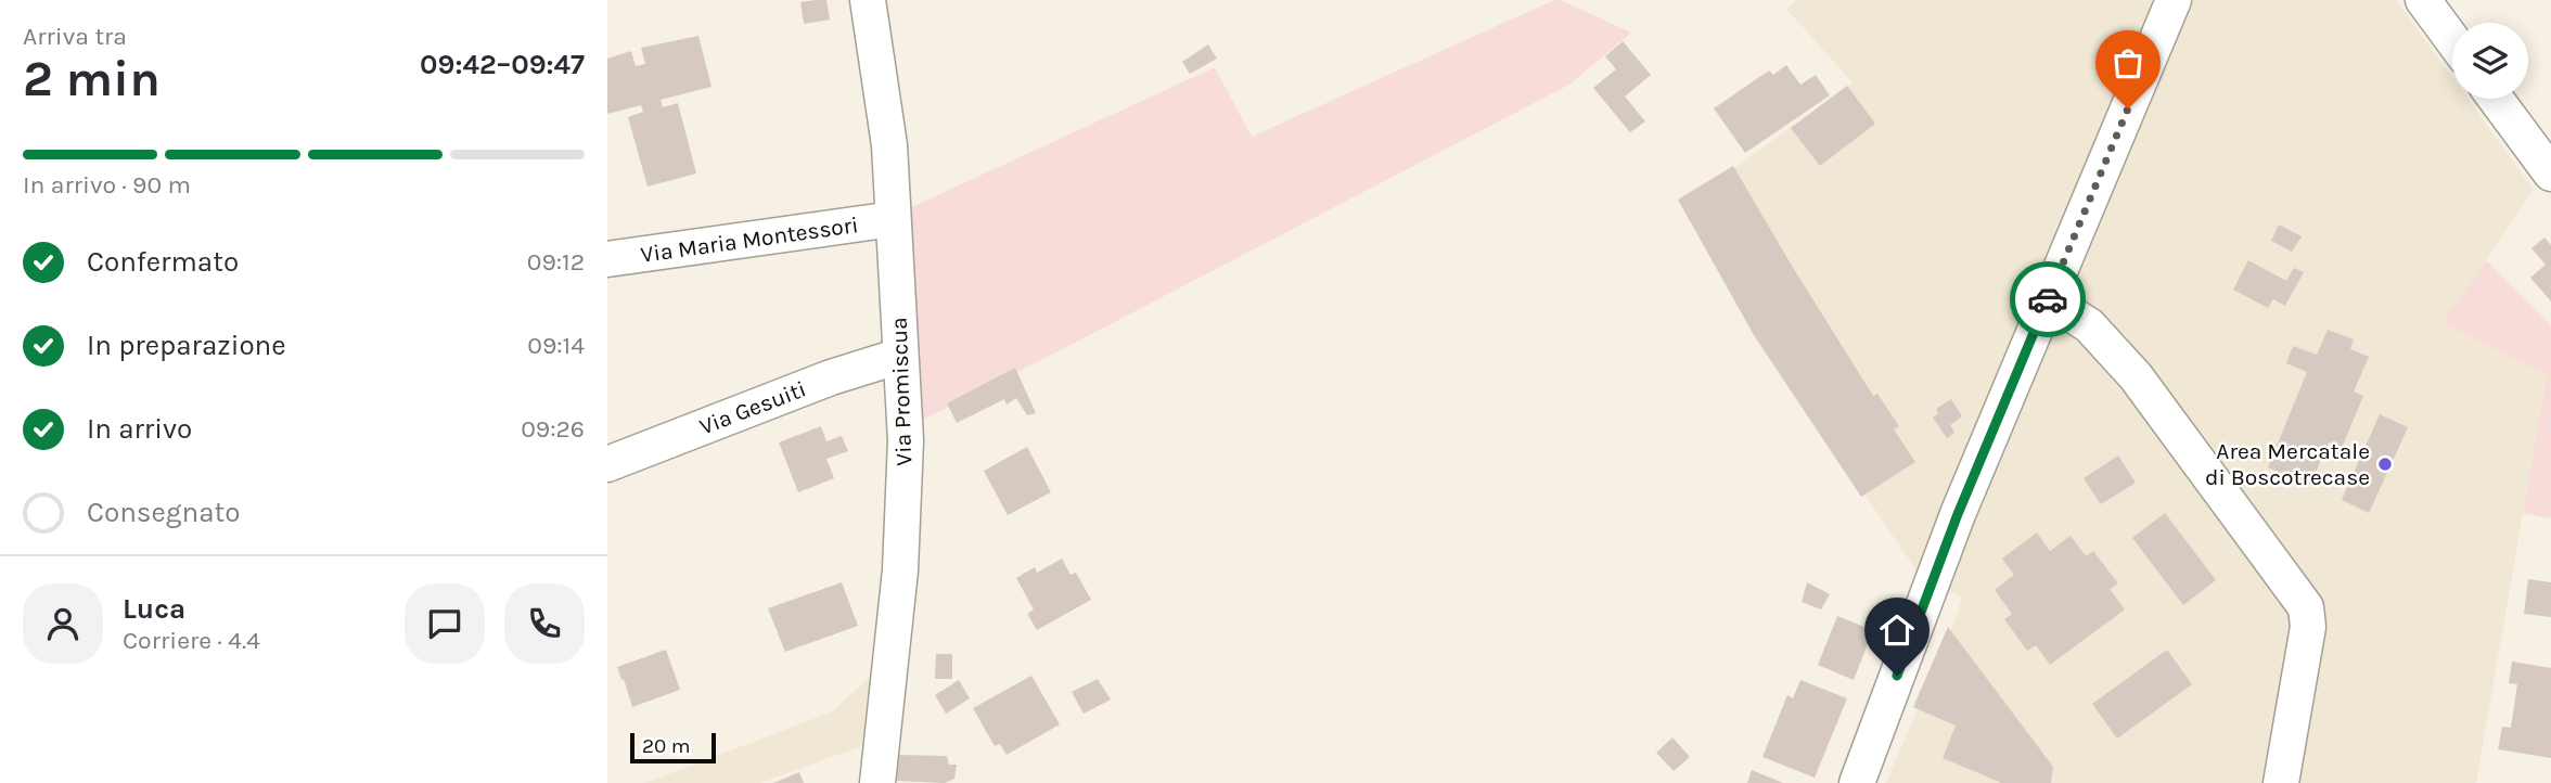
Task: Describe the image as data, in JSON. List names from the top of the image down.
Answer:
{
  "streets": {
    "street": ["Via Maria Montessori", "Via Promiscua", "Via Gesuiti"]
  },
  "crossings": [
    ["Via Maria Montessori", "Via Promiscua"],
    ["Via Promiscua", "Via Gesuiti"]
  ],
  "places": ["Area Mercatale di Boscotrecase"],
  "scale_bar": "20 m",
  "page": {
    "heading": ["2 min", "Arriva tra", "09:42–09:47"],
    "panel": ["Luca", "Corriere · 4.4"],
    "bar": "In arrivo · 90 m",
    "list": [
      ["Confermato", "09:12"],
      ["In preparazione", "09:14"],
      ["In arrivo", "09:26"],
      "Consegnato"
    ],
    "scale": "20 m"
  }
}
